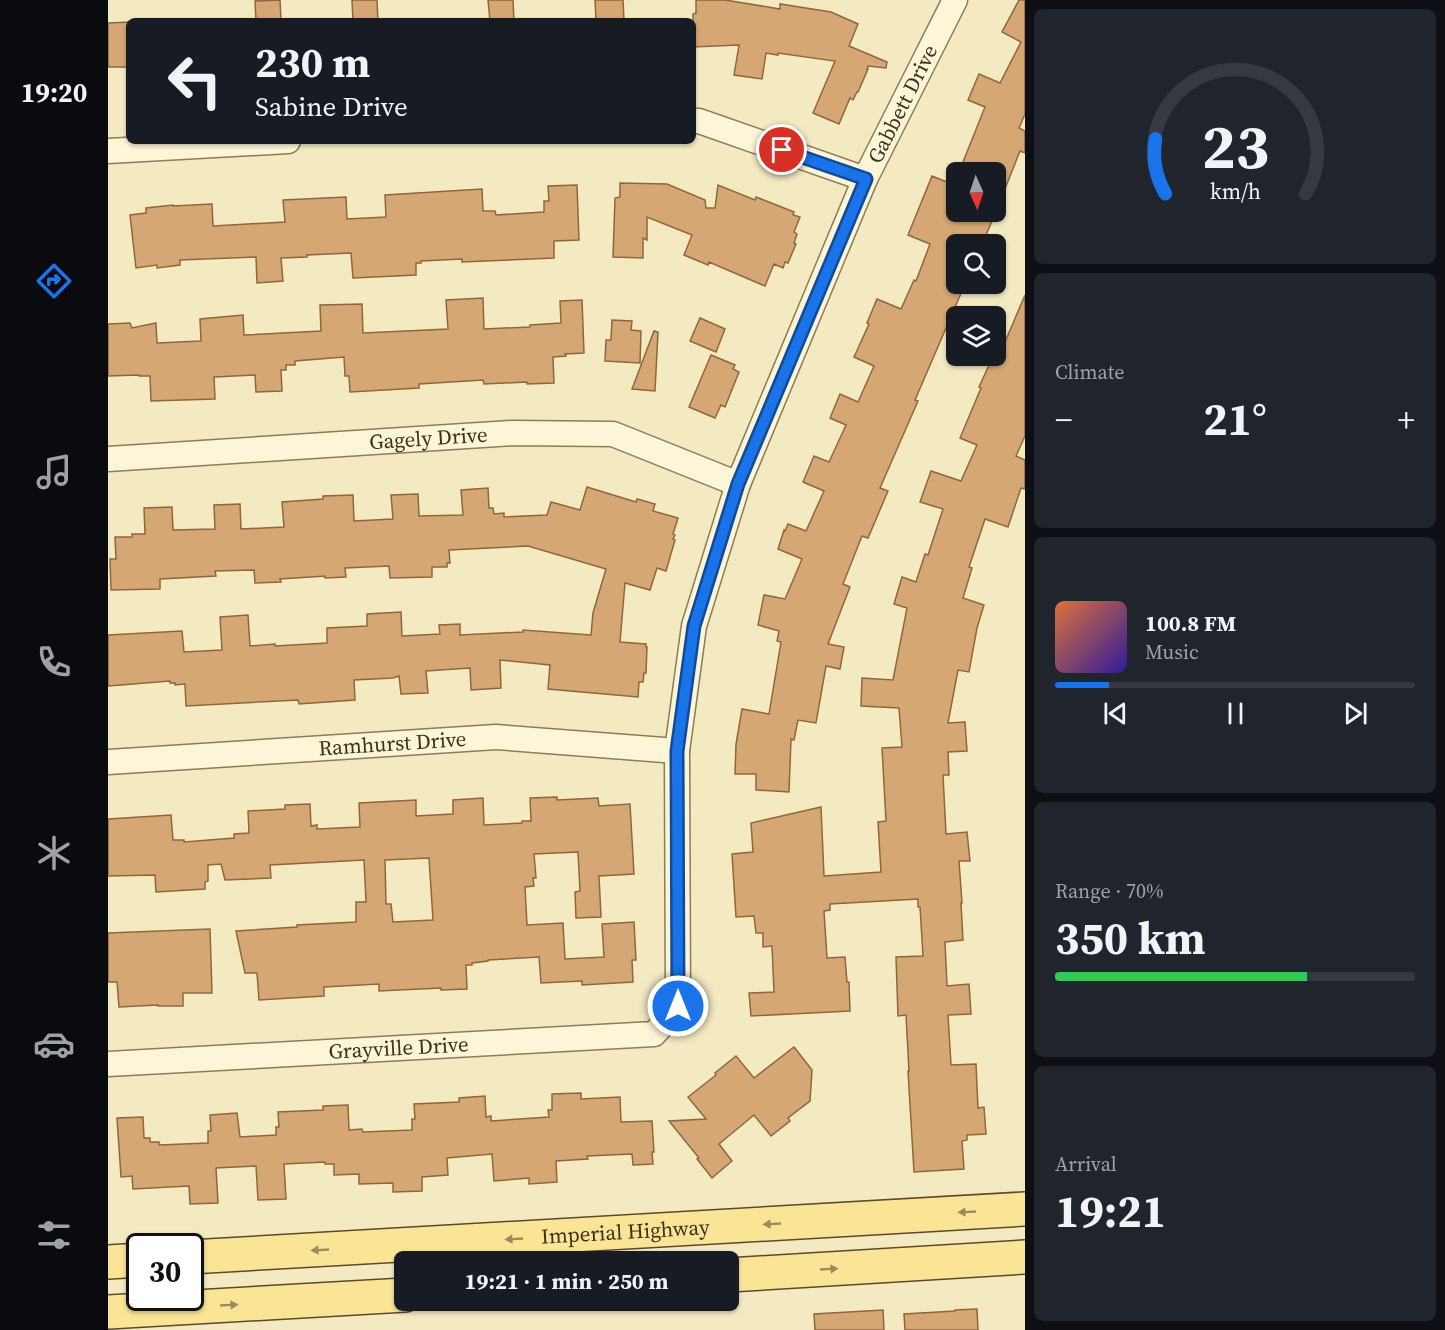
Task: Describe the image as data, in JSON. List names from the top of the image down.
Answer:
{
  "streets": {
    "main road": ["Imperial Highway"],
    "street": [
      "Gabbett Drive",
      "Gagely Drive",
      "Ramhurst Drive",
      "Grayville Drive"
    ]
  },
  "crossings": [
    ["Gabbett Drive", "Gagely Drive"],
    ["Gabbett Drive", "Ramhurst Drive"],
    ["Gabbett Drive", "Grayville Drive"]
  ],
  "north": "bottom",
  "page": {
    "tabs": "19:20",
    "turn": ["230 m", "Sabine Drive"],
    "tile": [
      "Climate",
      ["Range · 70%", "350 km"],
      ["Arrival", "19:21"]
    ],
    "heat": ["−", "21°", "+"],
    "song": ["100.8 FM", "Music"],
    "limit": "30",
    "trip": "19:21 · 1 min · 250 m",
    "gauge": ["23", "km/h"]
  }
}
